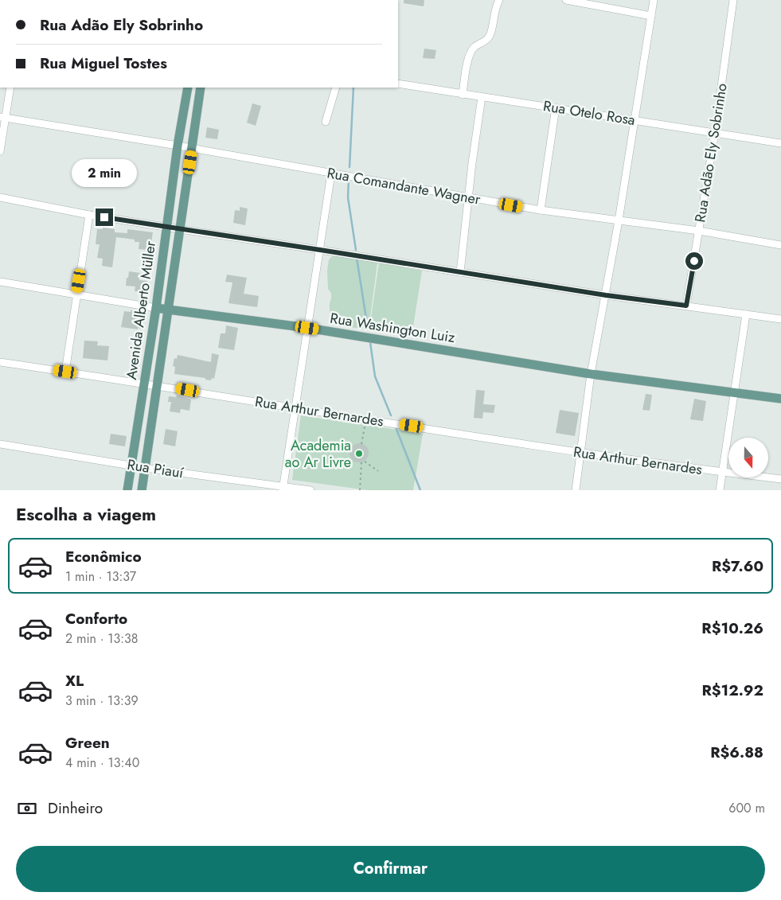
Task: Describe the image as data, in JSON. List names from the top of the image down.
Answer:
{
  "streets": {
    "main road": ["Avenida Alberto Müller", "Rua Washington Luiz"],
    "street": [
      "Rua Otelo Rosa",
      "Rua Adão Ely Sobrinho",
      "Rua Comandante Wagner",
      "Rua Arthur Bernardes",
      "Rua Piauí"
    ]
  },
  "crossings": [
    ["Rua Otelo Rosa", "Rua Adão Ely Sobrinho"],
    ["Rua Adão Ely Sobrinho", "Rua Comandante Wagner"],
    ["Rua Comandante Wagner", "Avenida Alberto Müller"],
    ["Avenida Alberto Müller", "Rua Washington Luiz"],
    ["Avenida Alberto Müller", "Rua Arthur Bernardes"],
    ["Avenida Alberto Müller", "Rua Piauí"]
  ],
  "places": ["Academia ao Ar Livre"],
  "north": "bottom",
  "page": {
    "banner": ["Rua Adão Ely Sobrinho", "Rua Miguel Tostes"],
    "bubble": "2 min",
    "heading": "Escolha a viagem",
    "list": [
      {
        "name": "Econômico",
        "note": "1 min · 13:37",
        "value": "R$7.60"
      },
      {
        "name": "Conforto",
        "note": "2 min · 13:38",
        "value": "R$10.26"
      },
      {
        "name": "XL",
        "note": "3 min · 13:39",
        "value": "R$12.92"
      },
      {
        "name": "Green",
        "note": "4 min · 13:40",
        "value": "R$6.88"
      }
    ],
    "pay": ["Dinheiro", "600 m"],
    "buttons": "Confirmar"
  }
}
